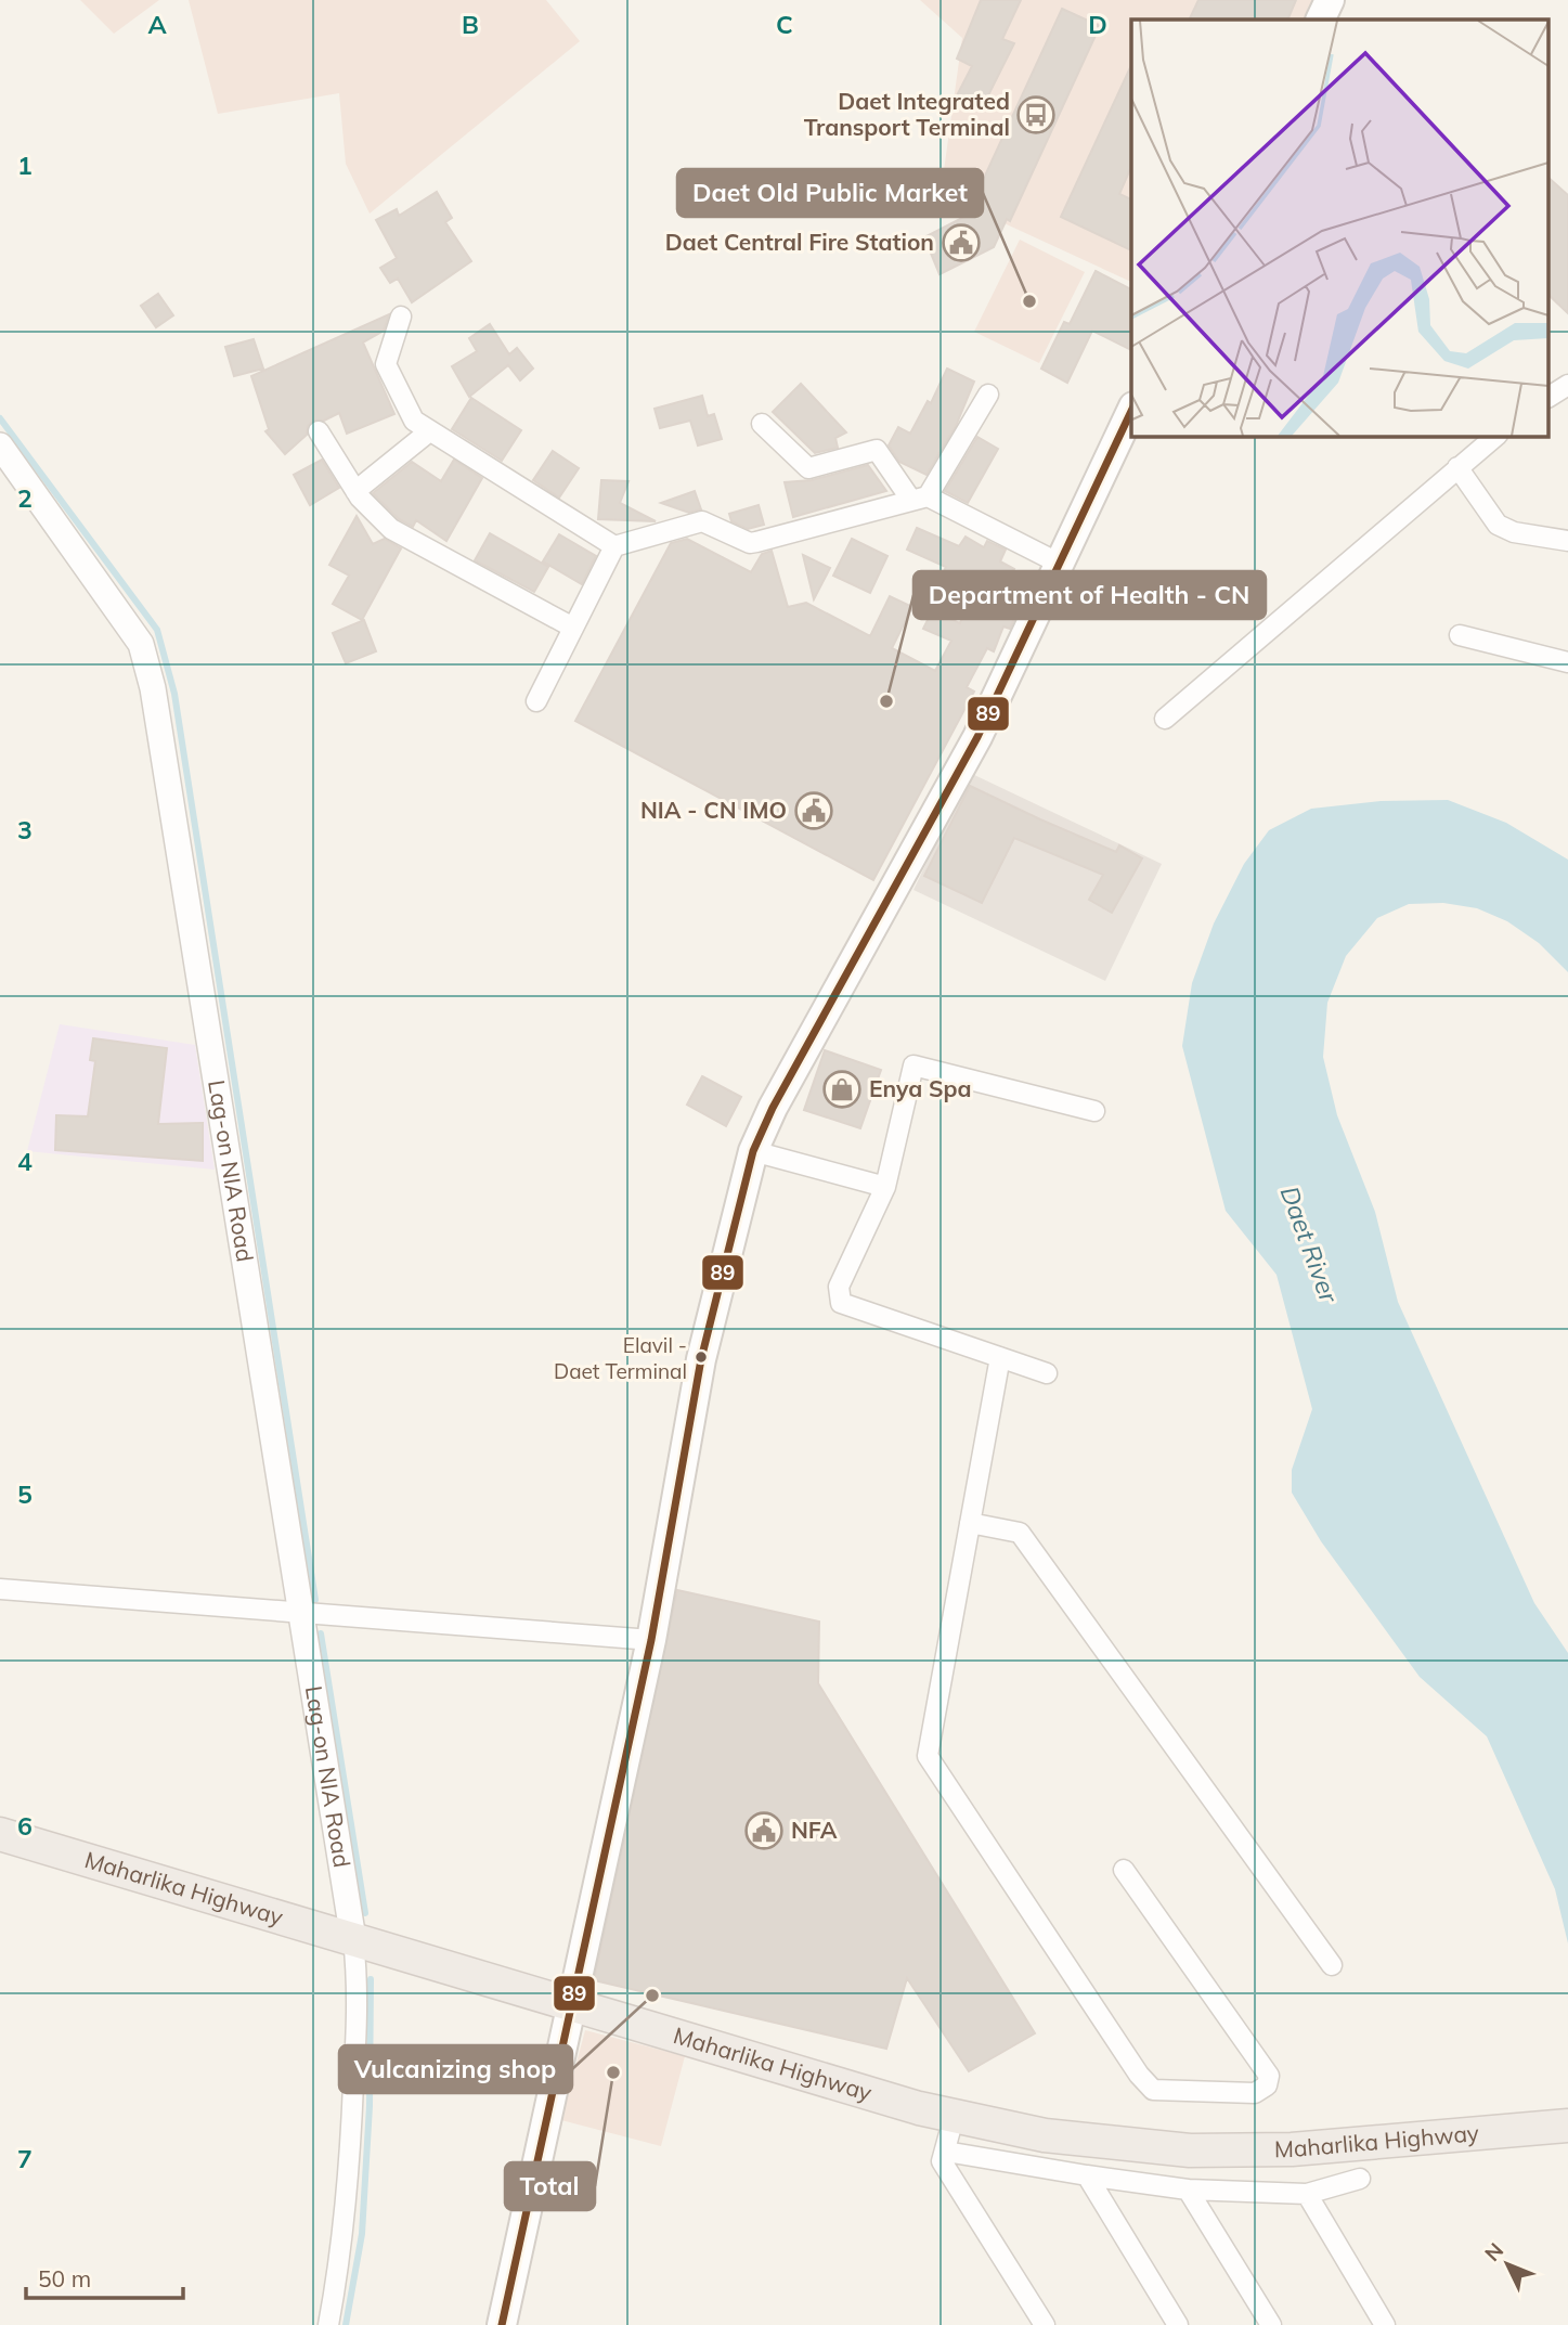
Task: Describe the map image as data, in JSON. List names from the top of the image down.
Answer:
{
  "streets": {
    "highway": ["Maharlika Highway"],
    "street": ["Lag-on NIA Road"]
  },
  "crossings": [
    ["Lag-on NIA Road", "Maharlika Highway"]
  ],
  "water": ["Daet River"],
  "places": {
    "bus stop": ["Daet Integrated Transport Terminal"],
    "public building": ["Daet Central Fire Station", "NIA - CN IMO", "NFA"],
    "other": [
      "Daet Old Public Market",
      "Department of Health - CN",
      "Elavil - Daet Terminal",
      "Vulcanizing shop",
      "Total"
    ],
    "shop": ["Enya Spa"]
  },
  "lines": ["transit line 89"],
  "scale_bar": "50 m",
  "north": "top left",
  "grid": {
    "columns": [
      "A",
      "B",
      "C",
      "D"
    ],
    "rows": [
      "1",
      "2",
      "3",
      "4",
      "5",
      "6",
      "7"
    ]
  }
}
